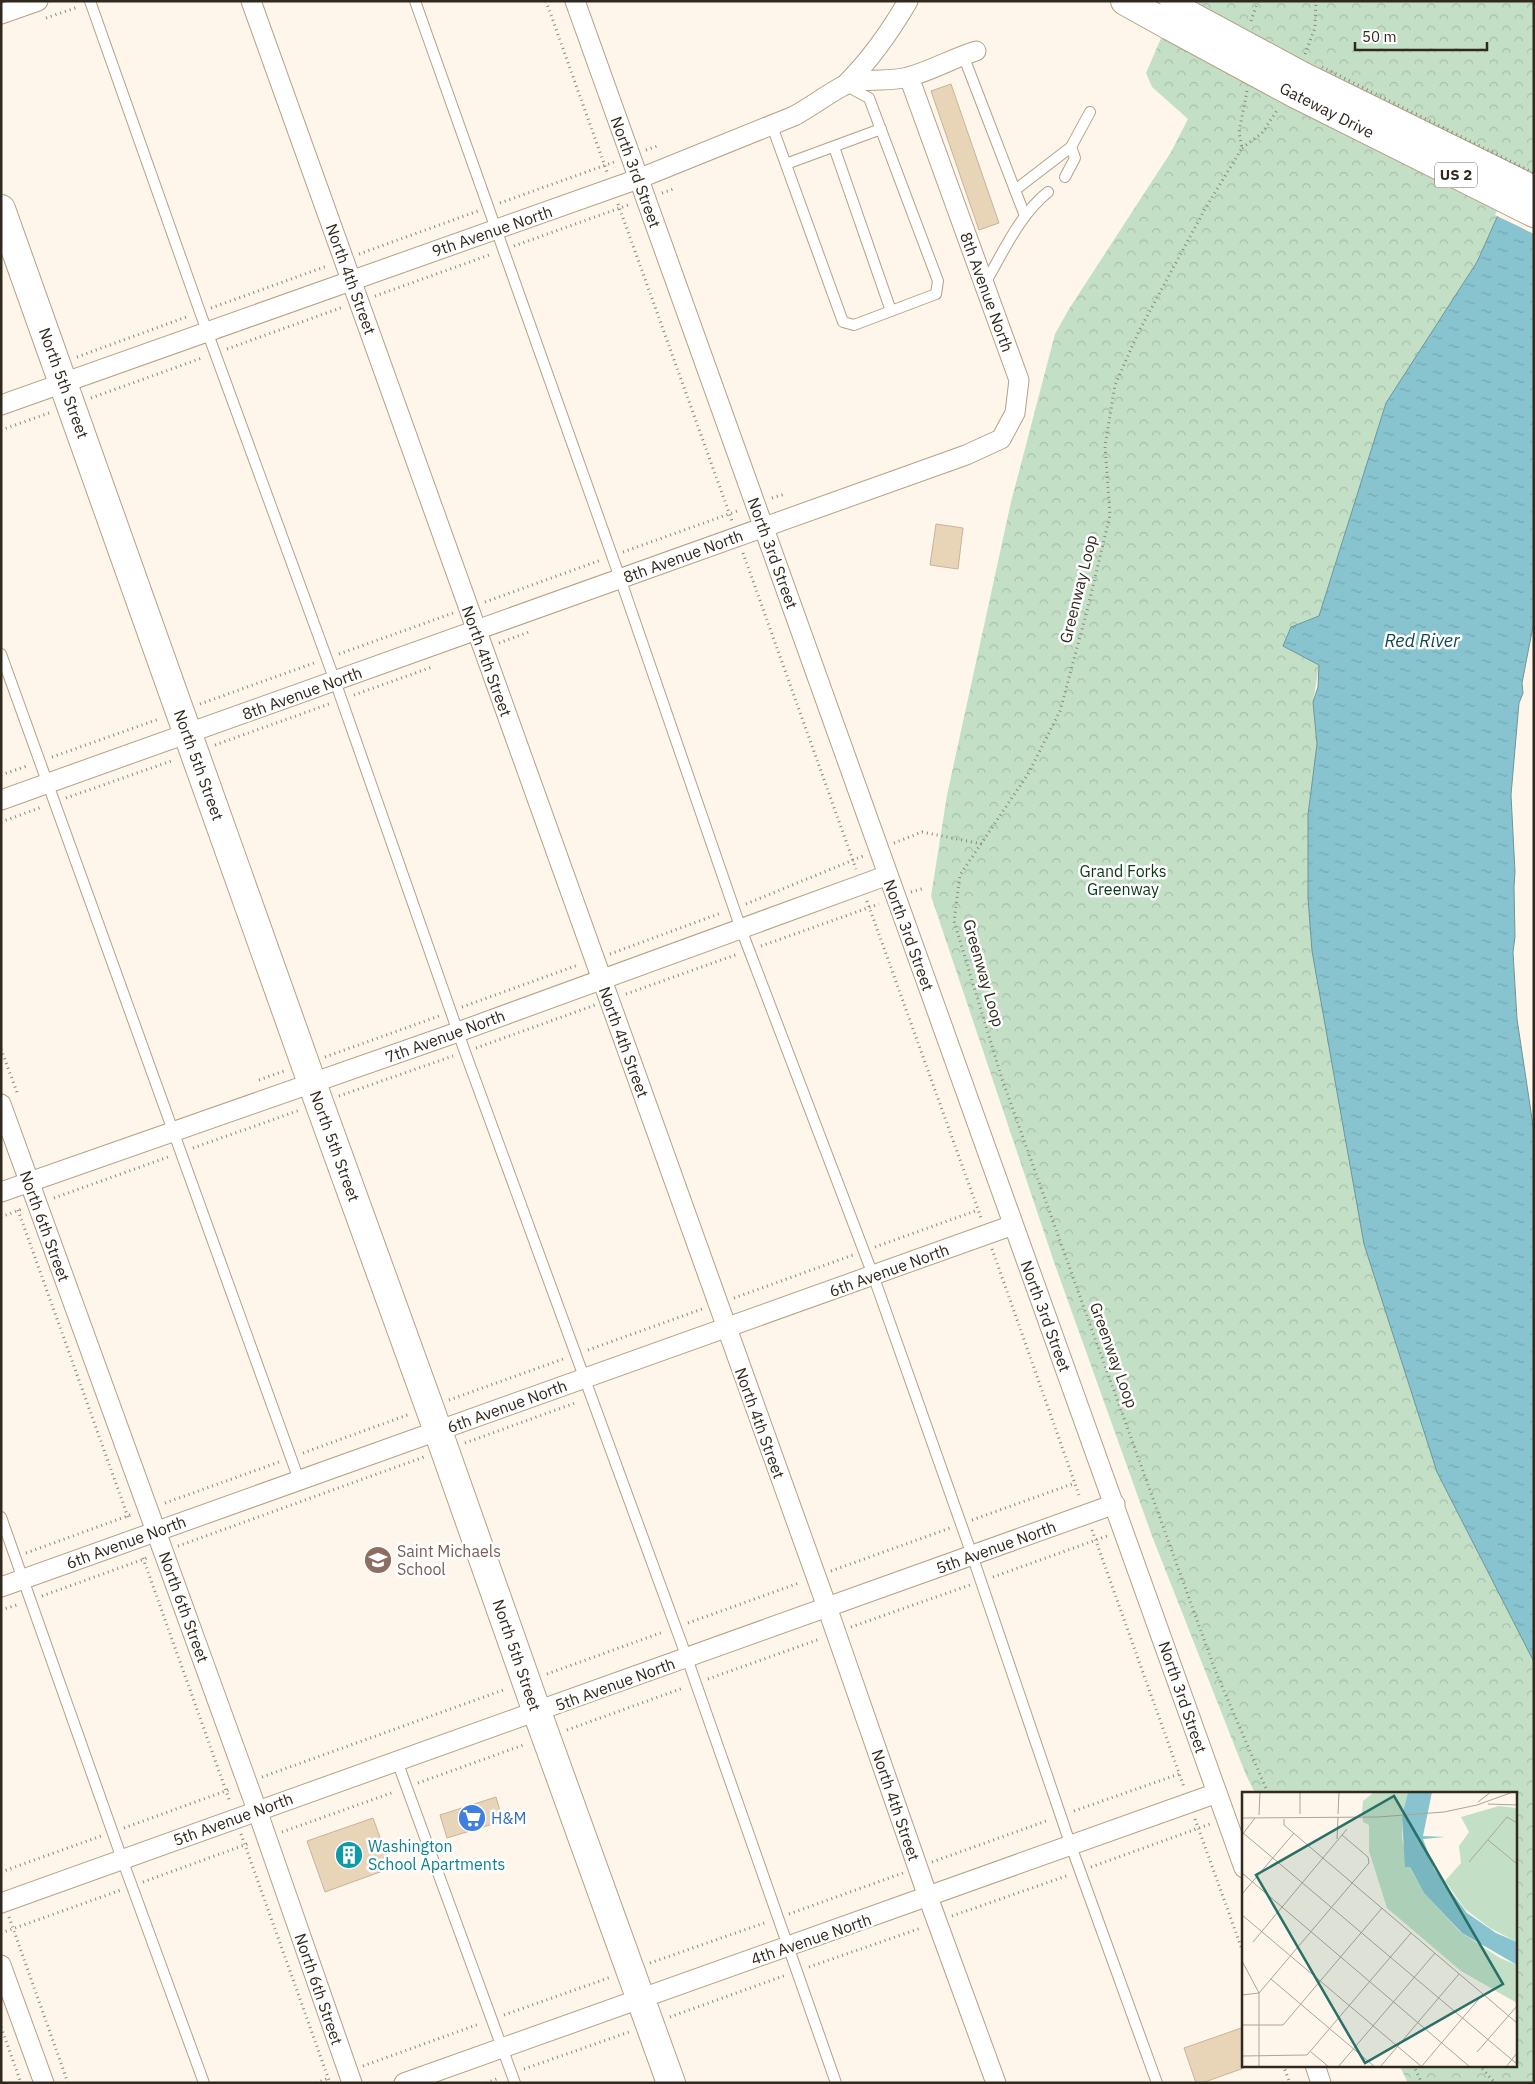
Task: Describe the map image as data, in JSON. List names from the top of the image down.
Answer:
{
  "streets": {
    "main road": ["Gateway Drive", "US 2", "North 5th Street"],
    "street": [
      "North 3rd Street",
      "9th Avenue North",
      "North 4th Street",
      "8th Avenue North",
      "7th Avenue North",
      "North 6th Street",
      "6th Avenue North",
      "5th Avenue North",
      "4th Avenue North"
    ],
    "path": ["Greenway Loop"]
  },
  "crossings": [
    ["Gateway Drive", "Greenway Loop"],
    ["North 3rd Street", "9th Avenue North"],
    ["North 3rd Street", "8th Avenue North"],
    ["North 3rd Street", "7th Avenue North"],
    ["North 3rd Street", "6th Avenue North"],
    ["North 3rd Street", "5th Avenue North"],
    ["North 3rd Street", "4th Avenue North"],
    ["9th Avenue North", "North 4th Street"],
    ["9th Avenue North", "8th Avenue North"],
    ["9th Avenue North", "North 5th Street"],
    ["North 4th Street", "8th Avenue North"],
    ["North 4th Street", "7th Avenue North"],
    ["North 4th Street", "6th Avenue North"],
    ["North 4th Street", "5th Avenue North"],
    ["North 4th Street", "4th Avenue North"],
    ["8th Avenue North", "North 5th Street"],
    ["North 5th Street", "7th Avenue North"],
    ["North 5th Street", "6th Avenue North"],
    ["North 5th Street", "5th Avenue North"],
    ["North 5th Street", "4th Avenue North"],
    ["7th Avenue North", "North 6th Street"],
    ["North 6th Street", "6th Avenue North"],
    ["North 6th Street", "5th Avenue North"]
  ],
  "water": ["Red River"],
  "parks": ["Grand Forks Greenway"],
  "places": {
    "school or university": ["Saint Michaels School"],
    "supermarket": ["H&M"],
    "building": ["Washington School Apartments"]
  },
  "scale_bar": "50 m"
}
